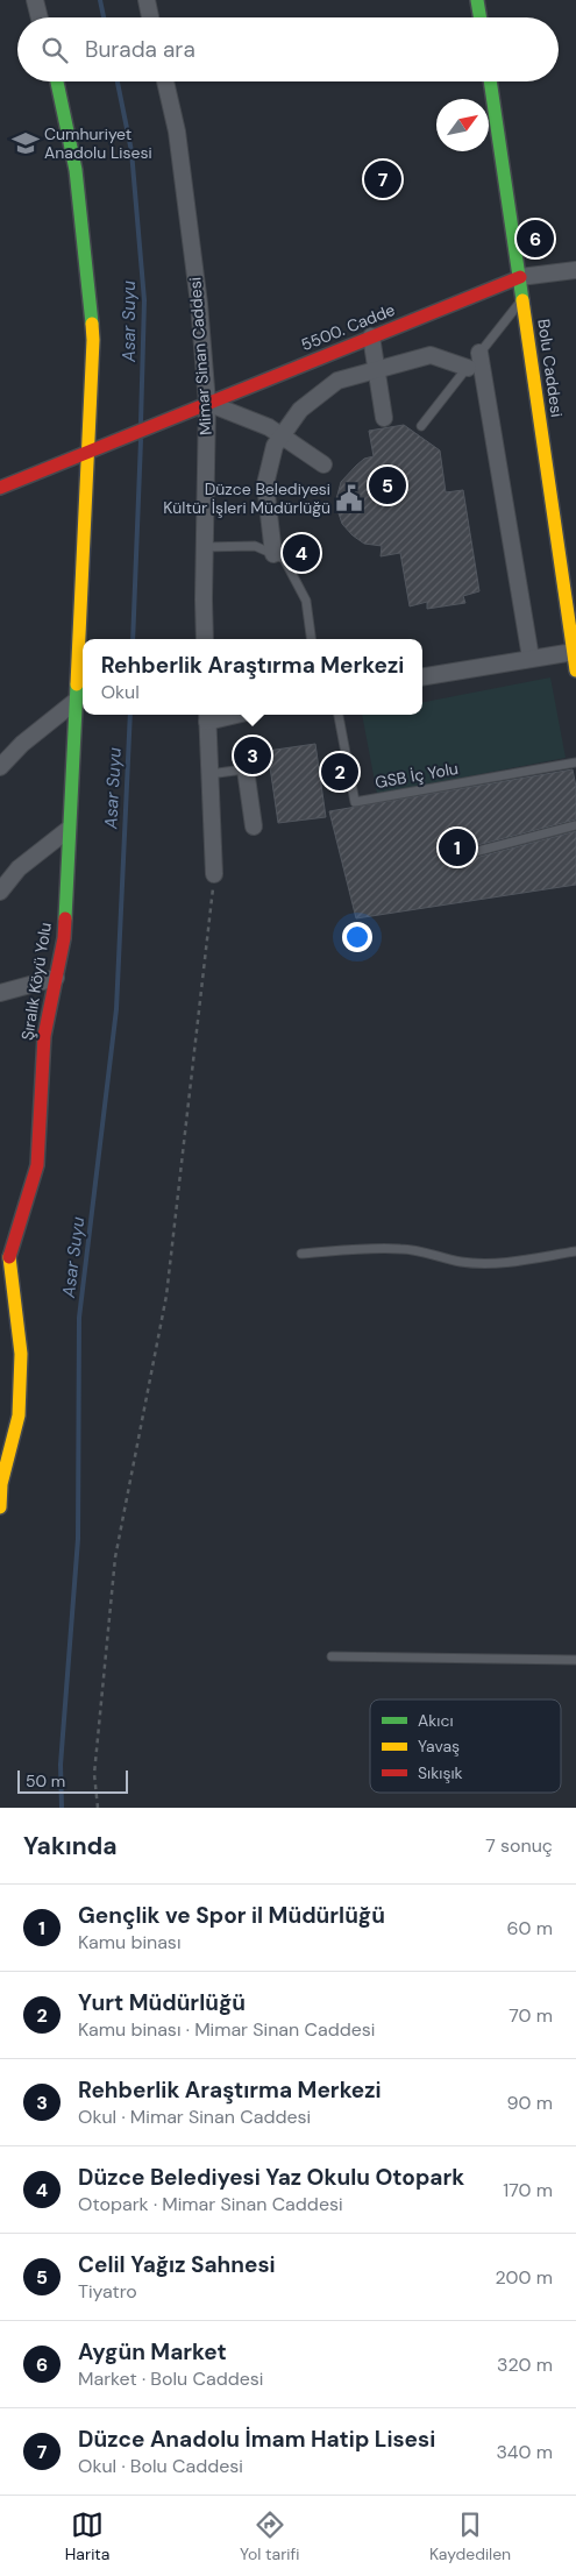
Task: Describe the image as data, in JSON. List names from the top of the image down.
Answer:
{
  "streets": {
    "street": [
      "5500. Cadde",
      "Mimar Sinan Caddesi",
      "Bolu Caddesi",
      "Şıralık Köyü Yolu"
    ],
    "lane": ["GSB İç Yolu"]
  },
  "crossings": [
    ["5500. Cadde", "Mimar Sinan Caddesi"],
    ["5500. Cadde", "Bolu Caddesi"],
    ["5500. Cadde", "Şıralık Köyü Yolu"]
  ],
  "water": ["Asar Suyu"],
  "places": {
    "school or university": ["Cumhuriyet Anadolu Lisesi"],
    "public building": ["Düzce Belediyesi Kültür İşleri Müdürlüğü"]
  },
  "legend": ["Akıcı", "Yavaş", "Sıkışık"],
  "scale_bar": "50 m",
  "north": "top right",
  "page": {
    "search": "Burada ara",
    "pins": [
      "7",
      "6",
      "5",
      "4",
      "3",
      "2",
      "1"
    ],
    "popup": ["Rehberlik Araştırma Merkezi", "Okul"],
    "scale": "50 m",
    "heading": ["Yakında", "7 sonuç"],
    "list": [
      {
        "mark": "1",
        "name": "Gençlik ve Spor il Müdürlüğü",
        "note": "Kamu binası",
        "value": "60 m"
      },
      {
        "mark": "2",
        "name": "Yurt Müdürlüğü",
        "note": "Kamu binası · Mimar Sinan Caddesi",
        "value": "70 m"
      },
      {
        "mark": "3",
        "name": "Rehberlik Araştırma Merkezi",
        "note": "Okul · Mimar Sinan Caddesi",
        "value": "90 m"
      },
      {
        "mark": "4",
        "name": "Düzce Belediyesi Yaz Okulu Otopark",
        "note": "Otopark · Mimar Sinan Caddesi",
        "value": "170 m"
      },
      {
        "mark": "5",
        "name": "Celil Yağız Sahnesi",
        "note": "Tiyatro",
        "value": "200 m"
      },
      {
        "mark": "6",
        "name": "Aygün Market",
        "note": "Market · Bolu Caddesi",
        "value": "320 m"
      },
      {
        "mark": "7",
        "name": "Düzce Anadolu İmam Hatip Lisesi",
        "note": "Okul · Bolu Caddesi",
        "value": "340 m"
      }
    ],
    "nav": ["Harita", "Yol tarifi", "Kaydedilen"]
  }
}
